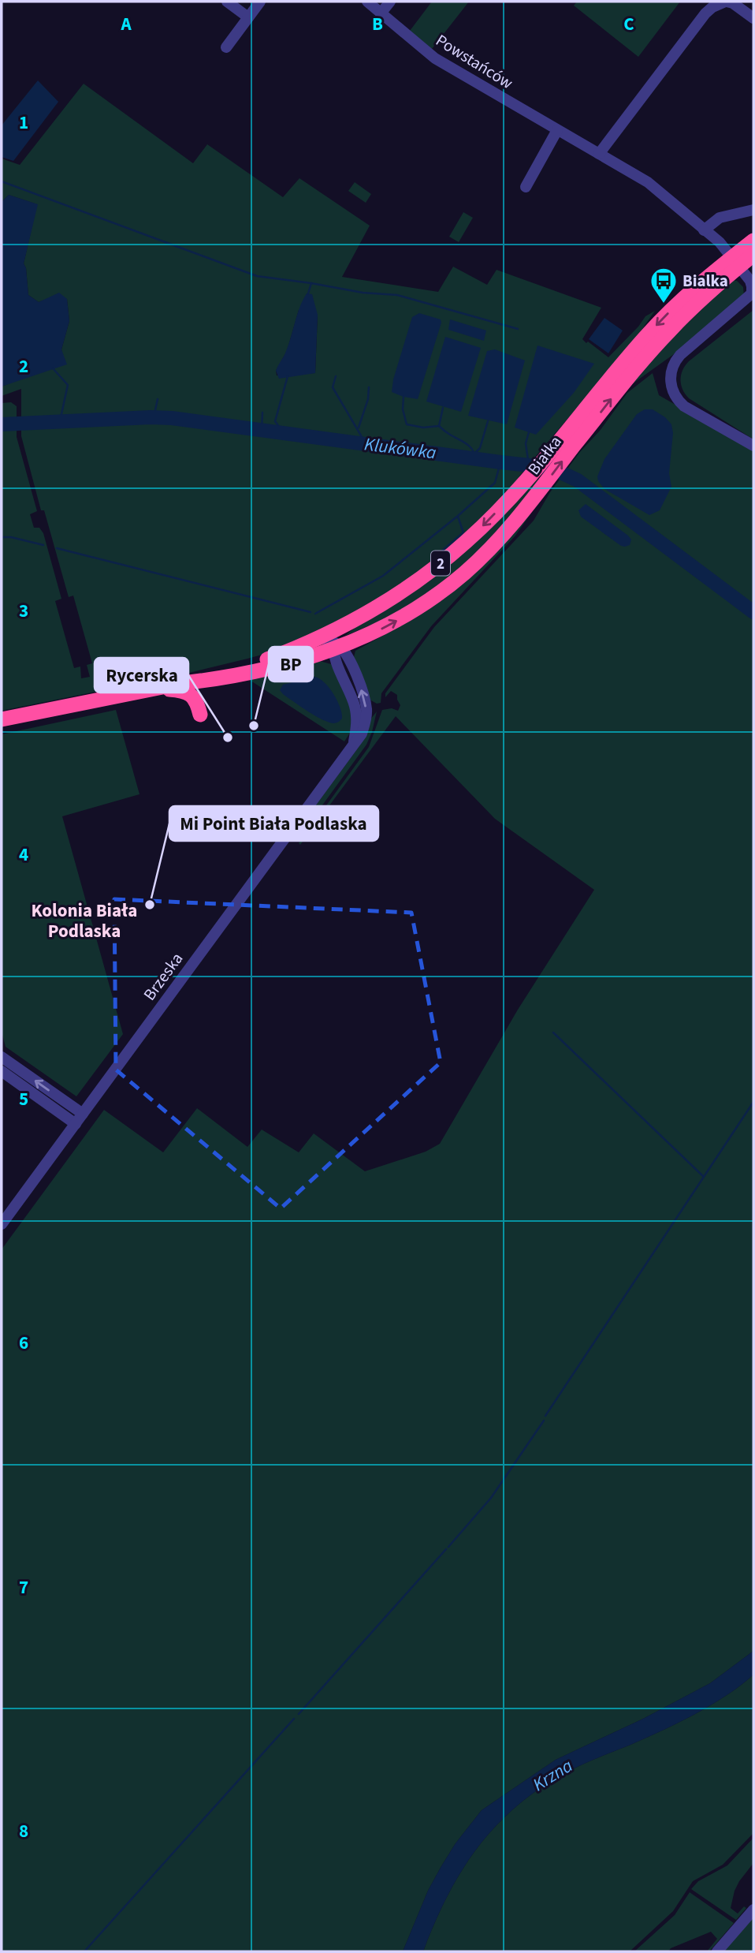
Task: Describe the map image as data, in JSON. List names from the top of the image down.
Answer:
{
  "streets": {
    "highway": ["Białka", "2"],
    "street": ["Powstańców", "Brzeska"]
  },
  "crossings": [
    ["Powstańców", "Białka"],
    ["Białka", "2"],
    ["Białka", "Brzeska"],
    ["2", "Brzeska"]
  ],
  "districts": ["Kolonia Biała Podlaska"],
  "water": ["Klukówka", "Krzna"],
  "places": {
    "bus stop": ["Bialka"],
    "other": ["BP", "Rycerska", "Mi Point Biała Podlaska"]
  },
  "grid": {
    "columns": ["A", "B", "C"],
    "rows": [
      "1",
      "2",
      "3",
      "4",
      "5",
      "6",
      "7",
      "8"
    ]
  }
}
